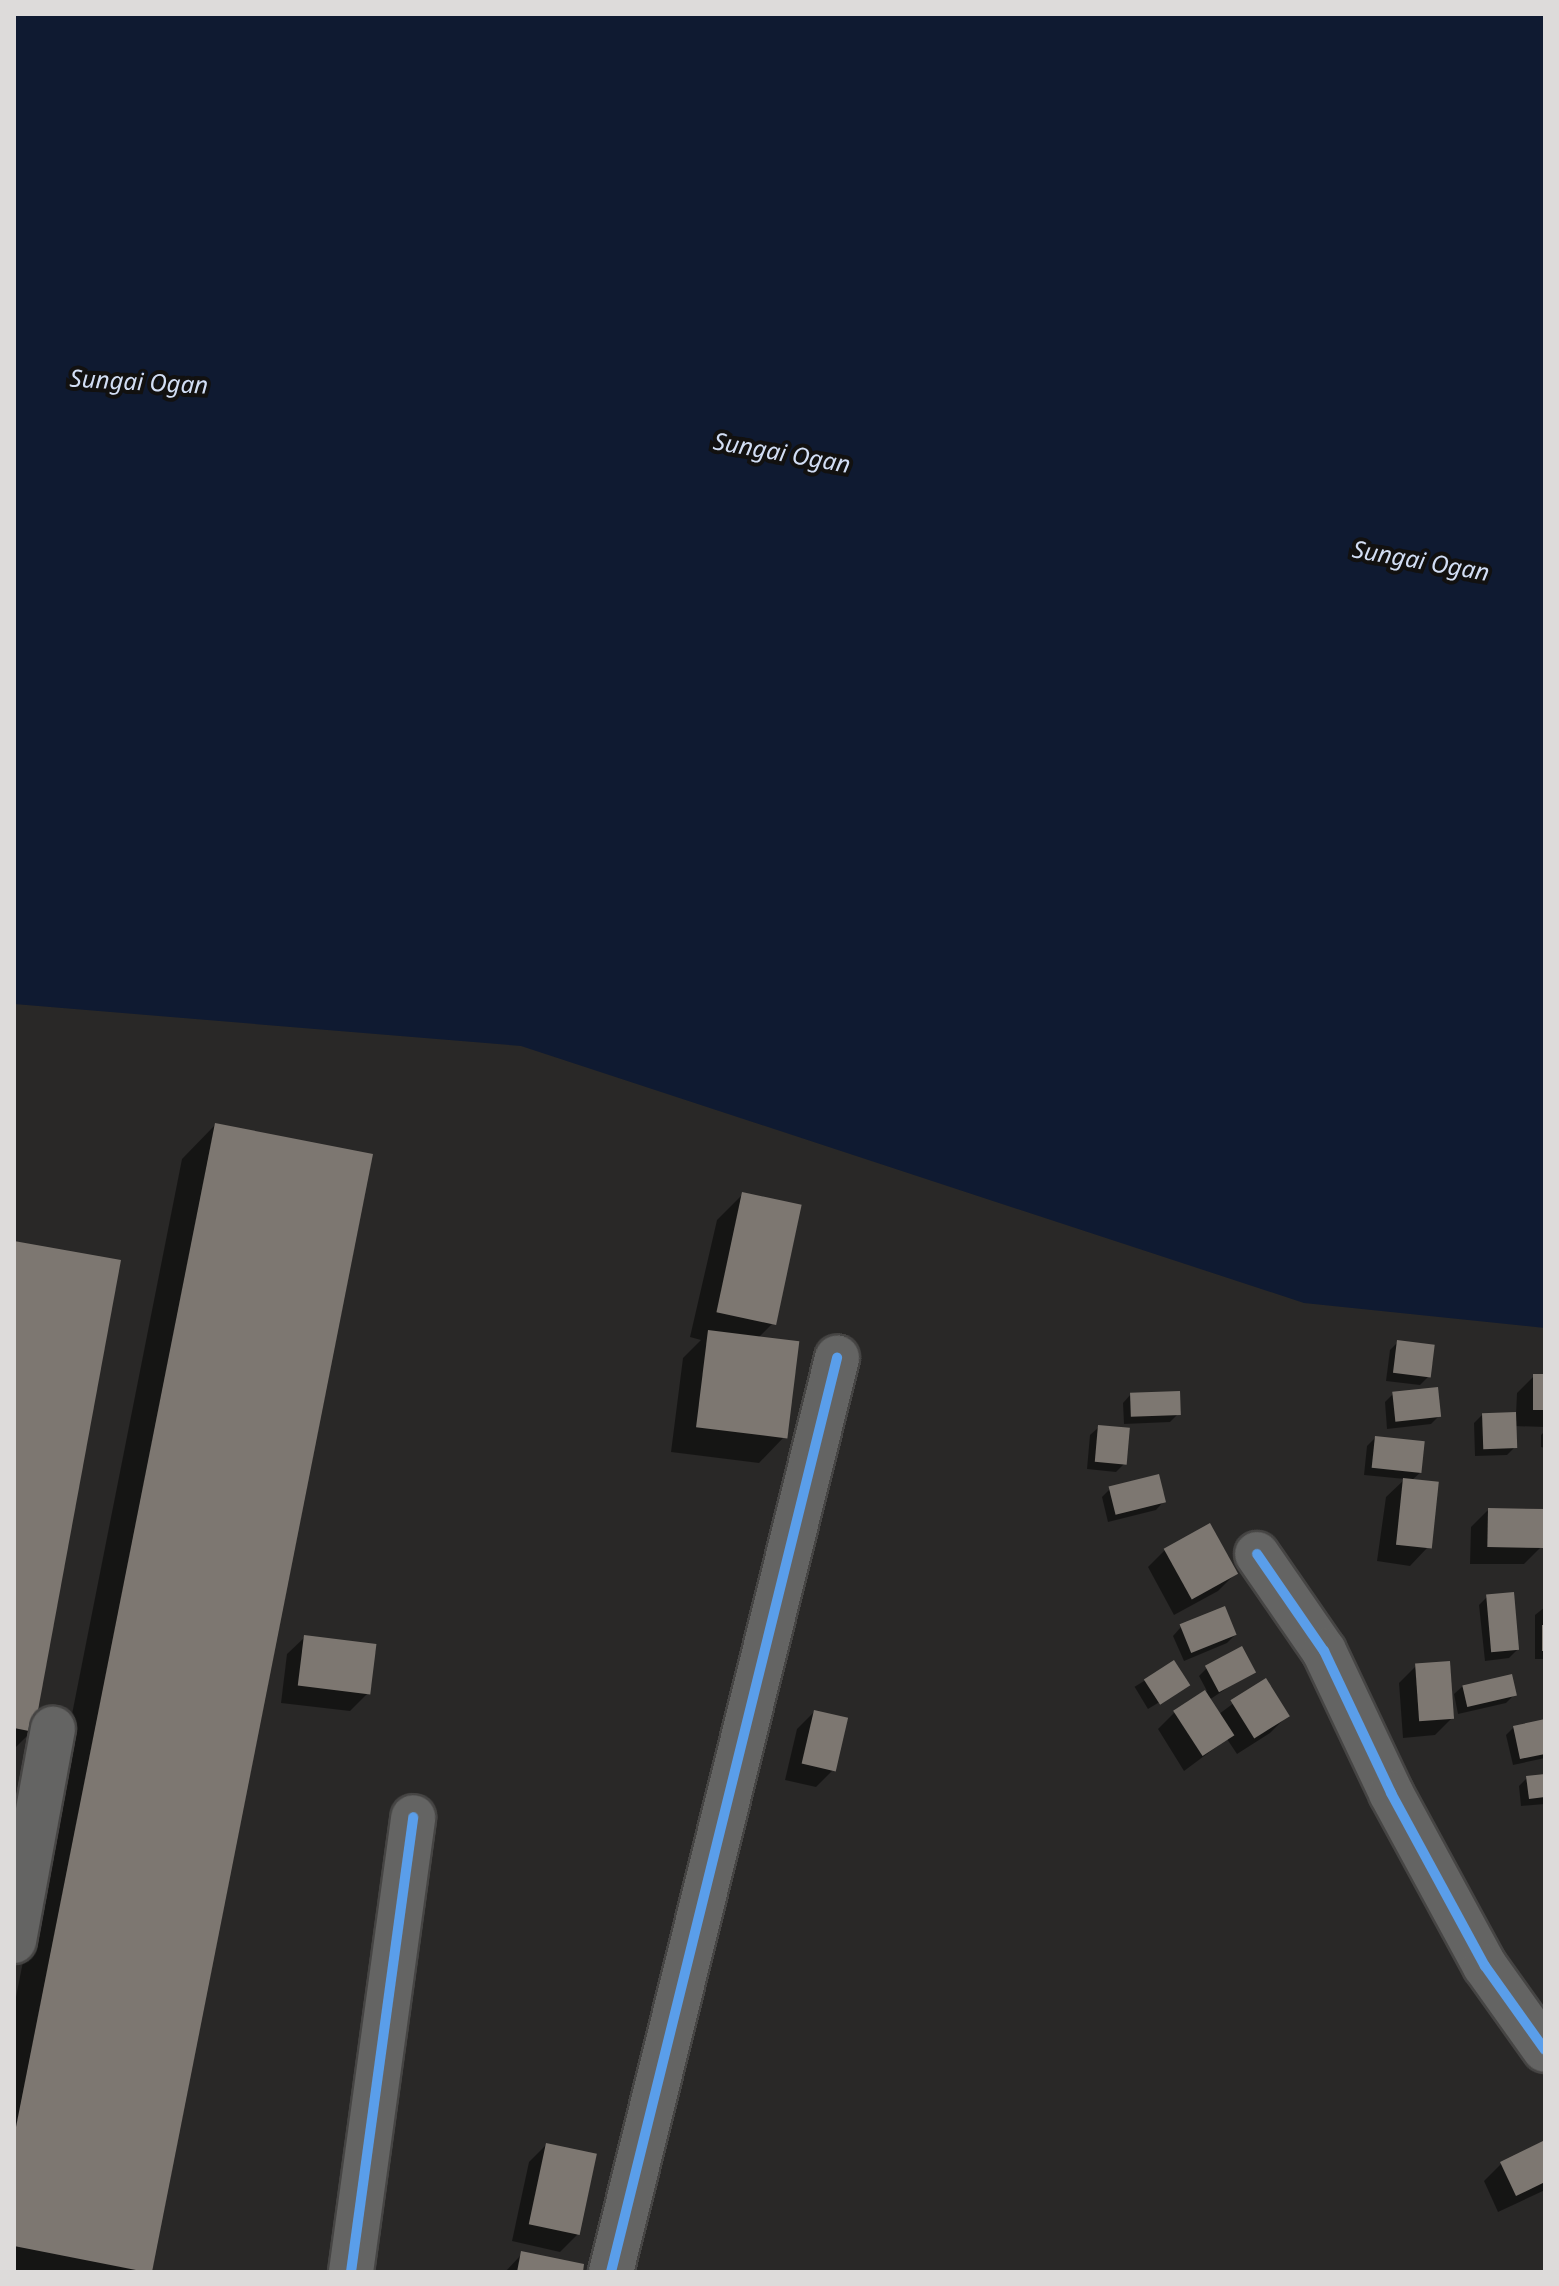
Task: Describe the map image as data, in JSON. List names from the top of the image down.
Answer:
{
  "water": ["Sungai Ogan"]
}
